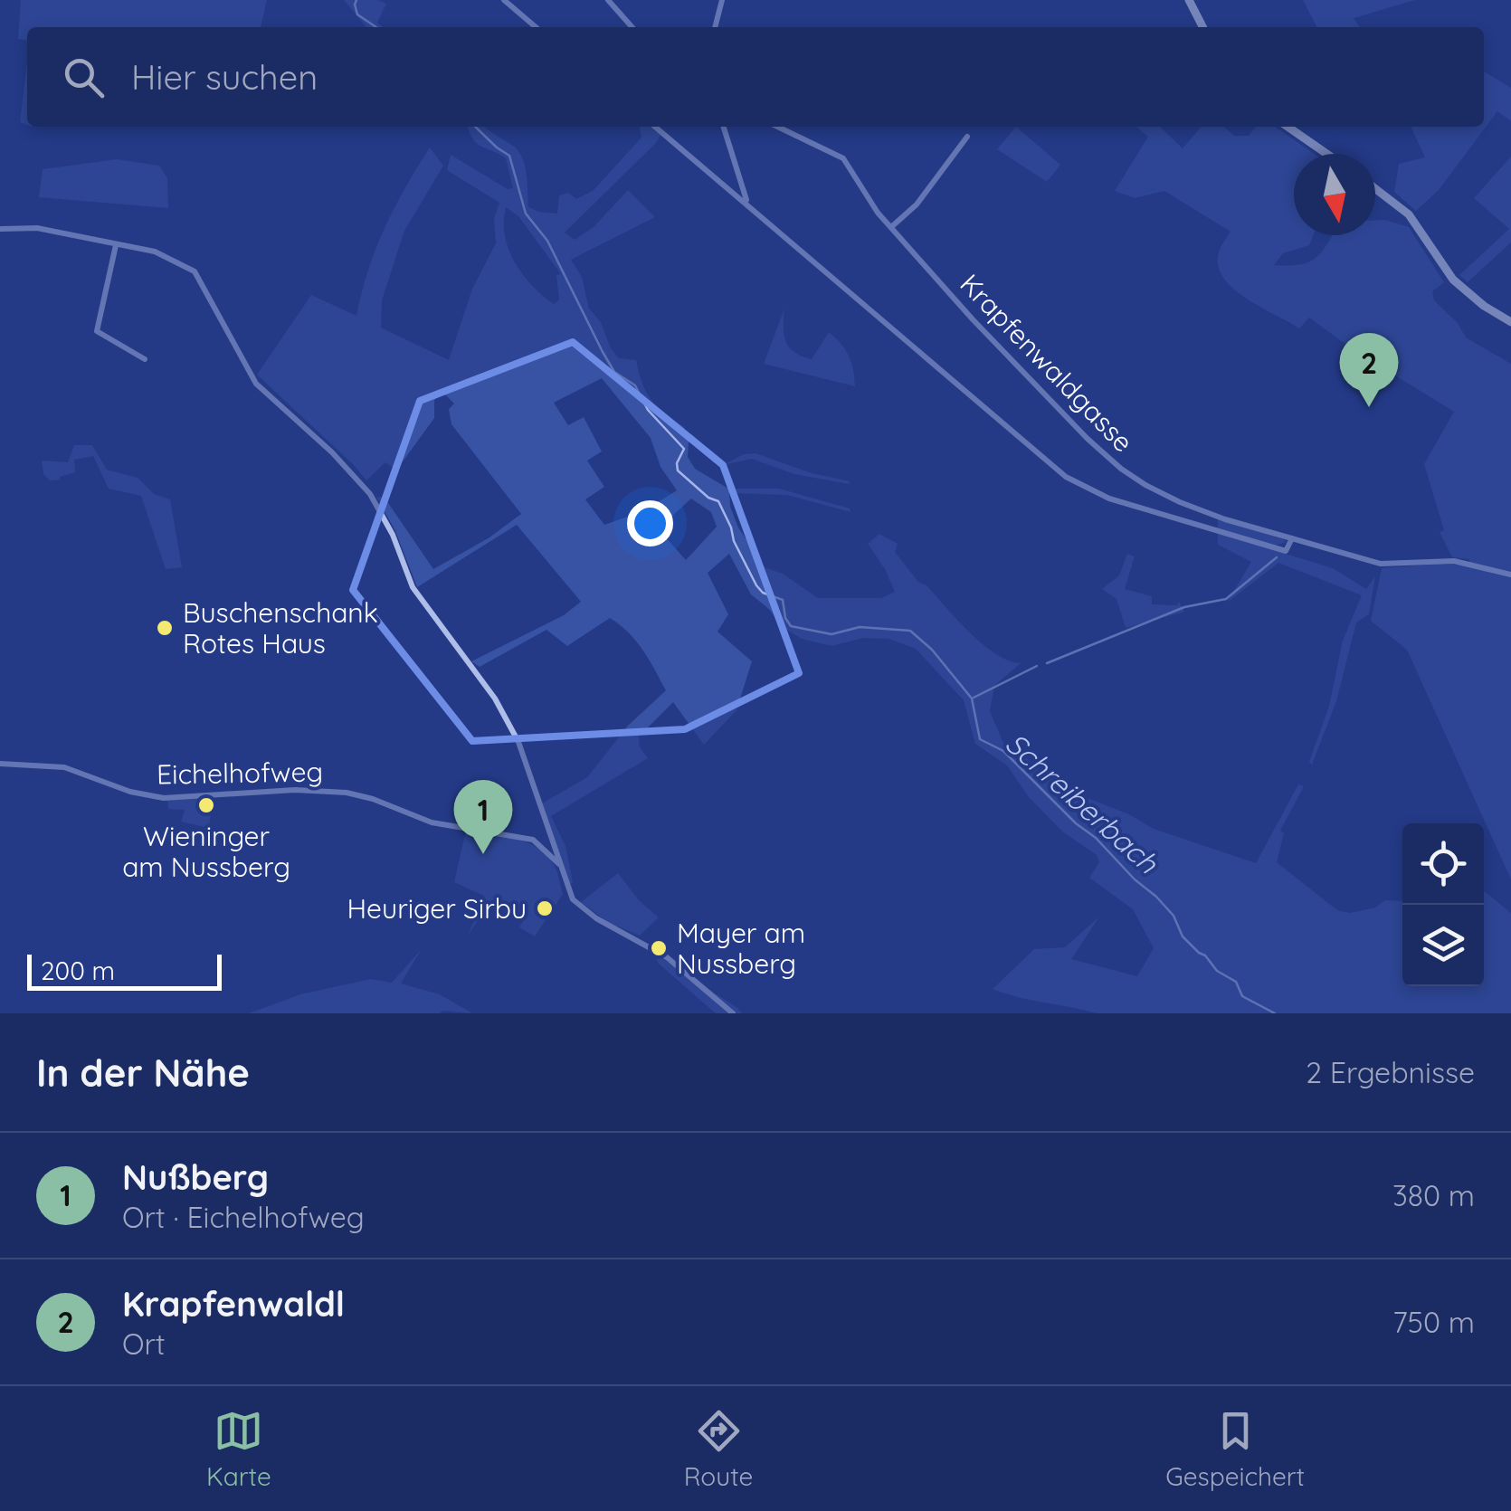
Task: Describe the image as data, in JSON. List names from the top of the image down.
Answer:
{
  "streets": {
    "street": ["Krapfenwaldgasse", "Eichelhofweg"]
  },
  "water": ["Schreiberbach"],
  "places": [
    "Buschenschank Rotes Haus",
    "Wieninger am Nussberg",
    "Heuriger Sirbu",
    "Mayer am Nussberg"
  ],
  "scale_bar": "200 m",
  "north": "bottom",
  "page": {
    "search": "Hier suchen",
    "pins": ["2", "1"],
    "scale": "200 m",
    "heading": ["In der Nähe", "2 Ergebnisse"],
    "list": [
      {
        "mark": "1",
        "name": "Nußberg",
        "note": "Ort · Eichelhofweg",
        "value": "380 m"
      },
      {
        "mark": "2",
        "name": "Krapfenwaldl",
        "note": "Ort",
        "value": "750 m"
      }
    ],
    "nav": ["Karte", "Route", "Gespeichert"]
  }
}
